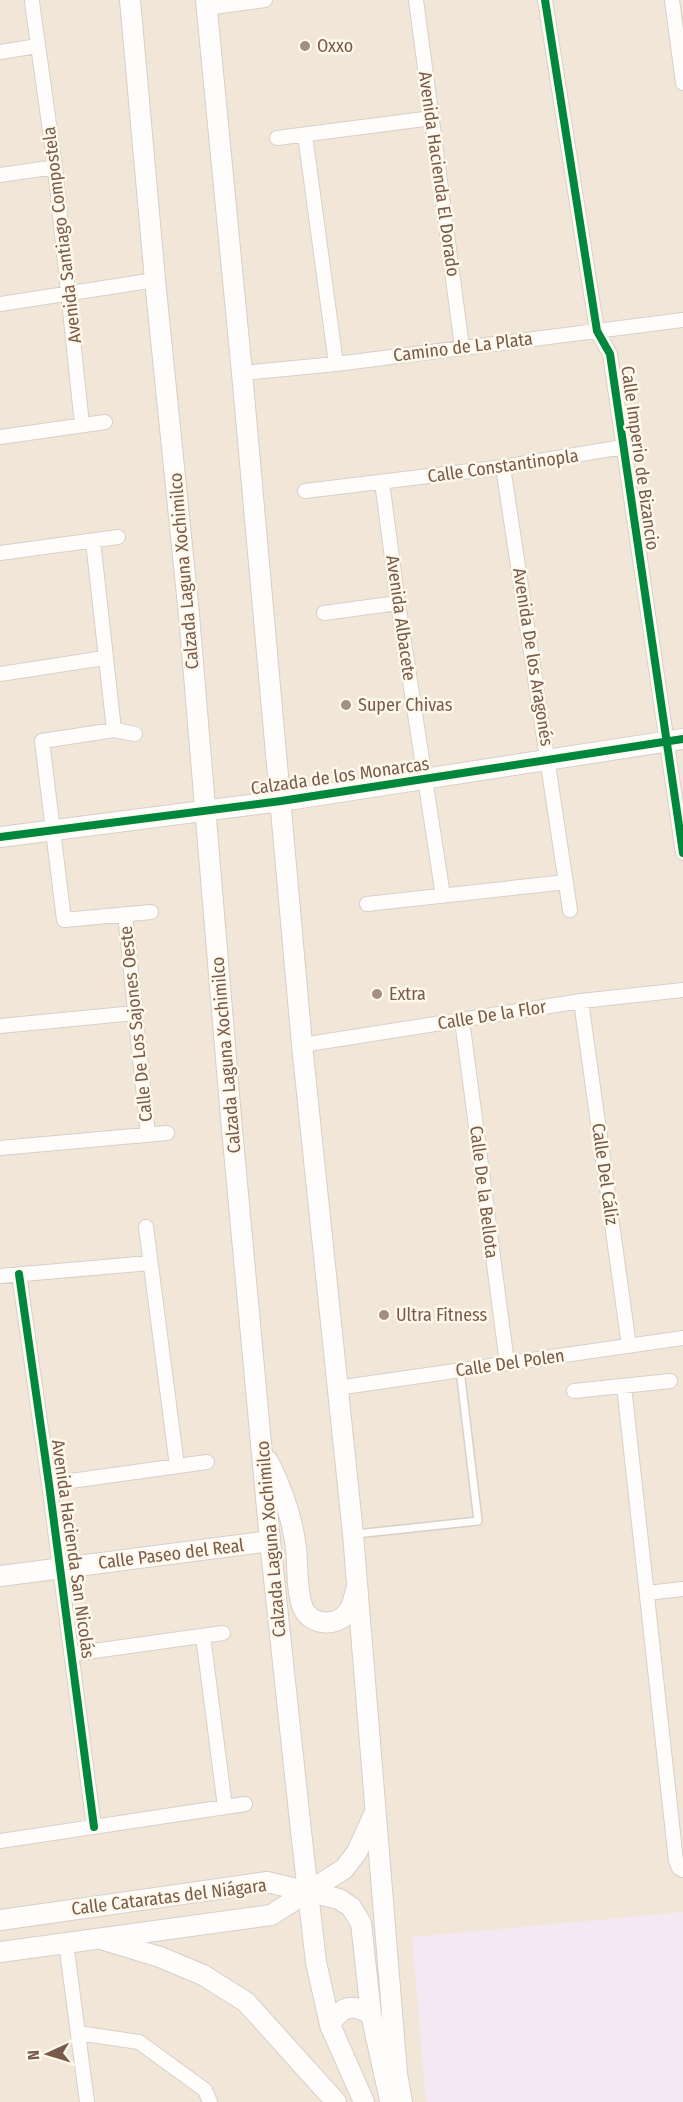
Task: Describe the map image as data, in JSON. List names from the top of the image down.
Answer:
{
  "streets": {
    "main road": [
      "Calzada Laguna Xochimilco",
      "Calzada de los Monarcas",
      "Calle Paseo del Real",
      "Calle Cataratas del Niágara"
    ],
    "street": [
      "Avenida Hacienda El Dorado",
      "Avenida Santiago Compostela",
      "Camino de La Plata",
      "Calle Imperio de Bizancio",
      "Calle Constantinopla",
      "Avenida Albacete",
      "Avenida De los Aragonés",
      "Calle De la Flor",
      "Calle De Los Sajones Oeste",
      "Calle Del Cáliz",
      "Calle De la Bellota",
      "Calle Del Polen",
      "Avenida Hacienda San Nicolás"
    ]
  },
  "crossings": [
    ["Avenida Hacienda El Dorado", "Camino de La Plata"],
    ["Camino de La Plata", "Calle Imperio de Bizancio"],
    ["Calle Imperio de Bizancio", "Calle Constantinopla"],
    ["Calle Imperio de Bizancio", "Calzada de los Monarcas"],
    ["Calle Constantinopla", "Avenida Albacete"],
    ["Calle Constantinopla", "Avenida De los Aragonés"],
    ["Calzada Laguna Xochimilco", "Calzada de los Monarcas"],
    ["Calzada Laguna Xochimilco", "Calle Paseo del Real"],
    ["Calzada Laguna Xochimilco", "Calle Cataratas del Niágara"],
    ["Avenida Albacete", "Calzada de los Monarcas"],
    ["Avenida De los Aragonés", "Calzada de los Monarcas"],
    ["Calzada de los Monarcas", "Calle De Los Sajones Oeste"],
    ["Calle De la Flor", "Calle Del Cáliz"],
    ["Calle De la Flor", "Calle De la Bellota"],
    ["Calle Del Cáliz", "Calle Del Polen"],
    ["Calle De la Bellota", "Calle Del Polen"],
    ["Avenida Hacienda San Nicolás", "Calle Paseo del Real"]
  ],
  "places": [
    "Oxxo",
    "Super Chivas",
    "Extra",
    "Ultra Fitness"
  ],
  "north": "left"
}
